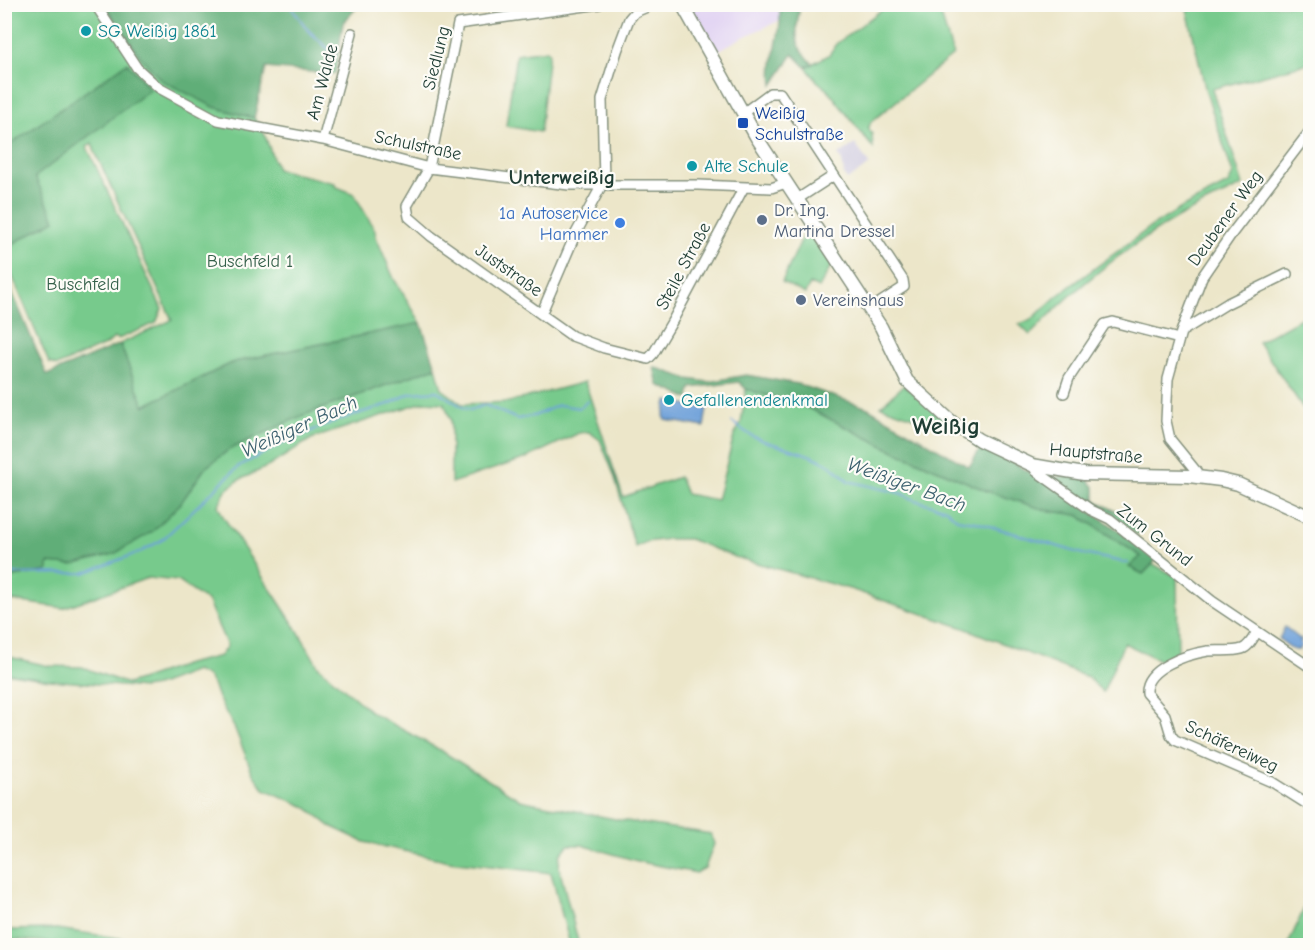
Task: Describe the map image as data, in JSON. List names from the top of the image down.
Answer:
{
  "streets": {
    "street": [
      "Siedlung",
      "Am Walde",
      "Schulstraße",
      "Deubener Weg",
      "Steile Straße",
      "Juststraße",
      "Hauptstraße",
      "Zum Grund",
      "Schäfereiweg"
    ]
  },
  "crossings": [
    ["Siedlung", "Schulstraße"],
    ["Siedlung", "Juststraße"],
    ["Am Walde", "Schulstraße"],
    ["Schulstraße", "Steile Straße"],
    ["Schulstraße", "Juststraße"],
    ["Schulstraße", "Hauptstraße"],
    ["Deubener Weg", "Hauptstraße"],
    ["Steile Straße", "Juststraße"],
    ["Hauptstraße", "Zum Grund"],
    ["Zum Grund", "Schäfereiweg"]
  ],
  "districts": ["Unterweißig", "Weißig"],
  "water": ["Weißiger Bach"],
  "parks": ["Buschfeld 1", "Buschfeld"],
  "places": {
    "other": [
      "SG Weißig 1861",
      "Alte Schule",
      "Dr. Ing. Martina Dressel",
      "1a Autoservice Hammer",
      "Vereinshaus",
      "Gefallenendenkmal"
    ],
    "transit": ["Weißig Schulstraße"]
  }
}
